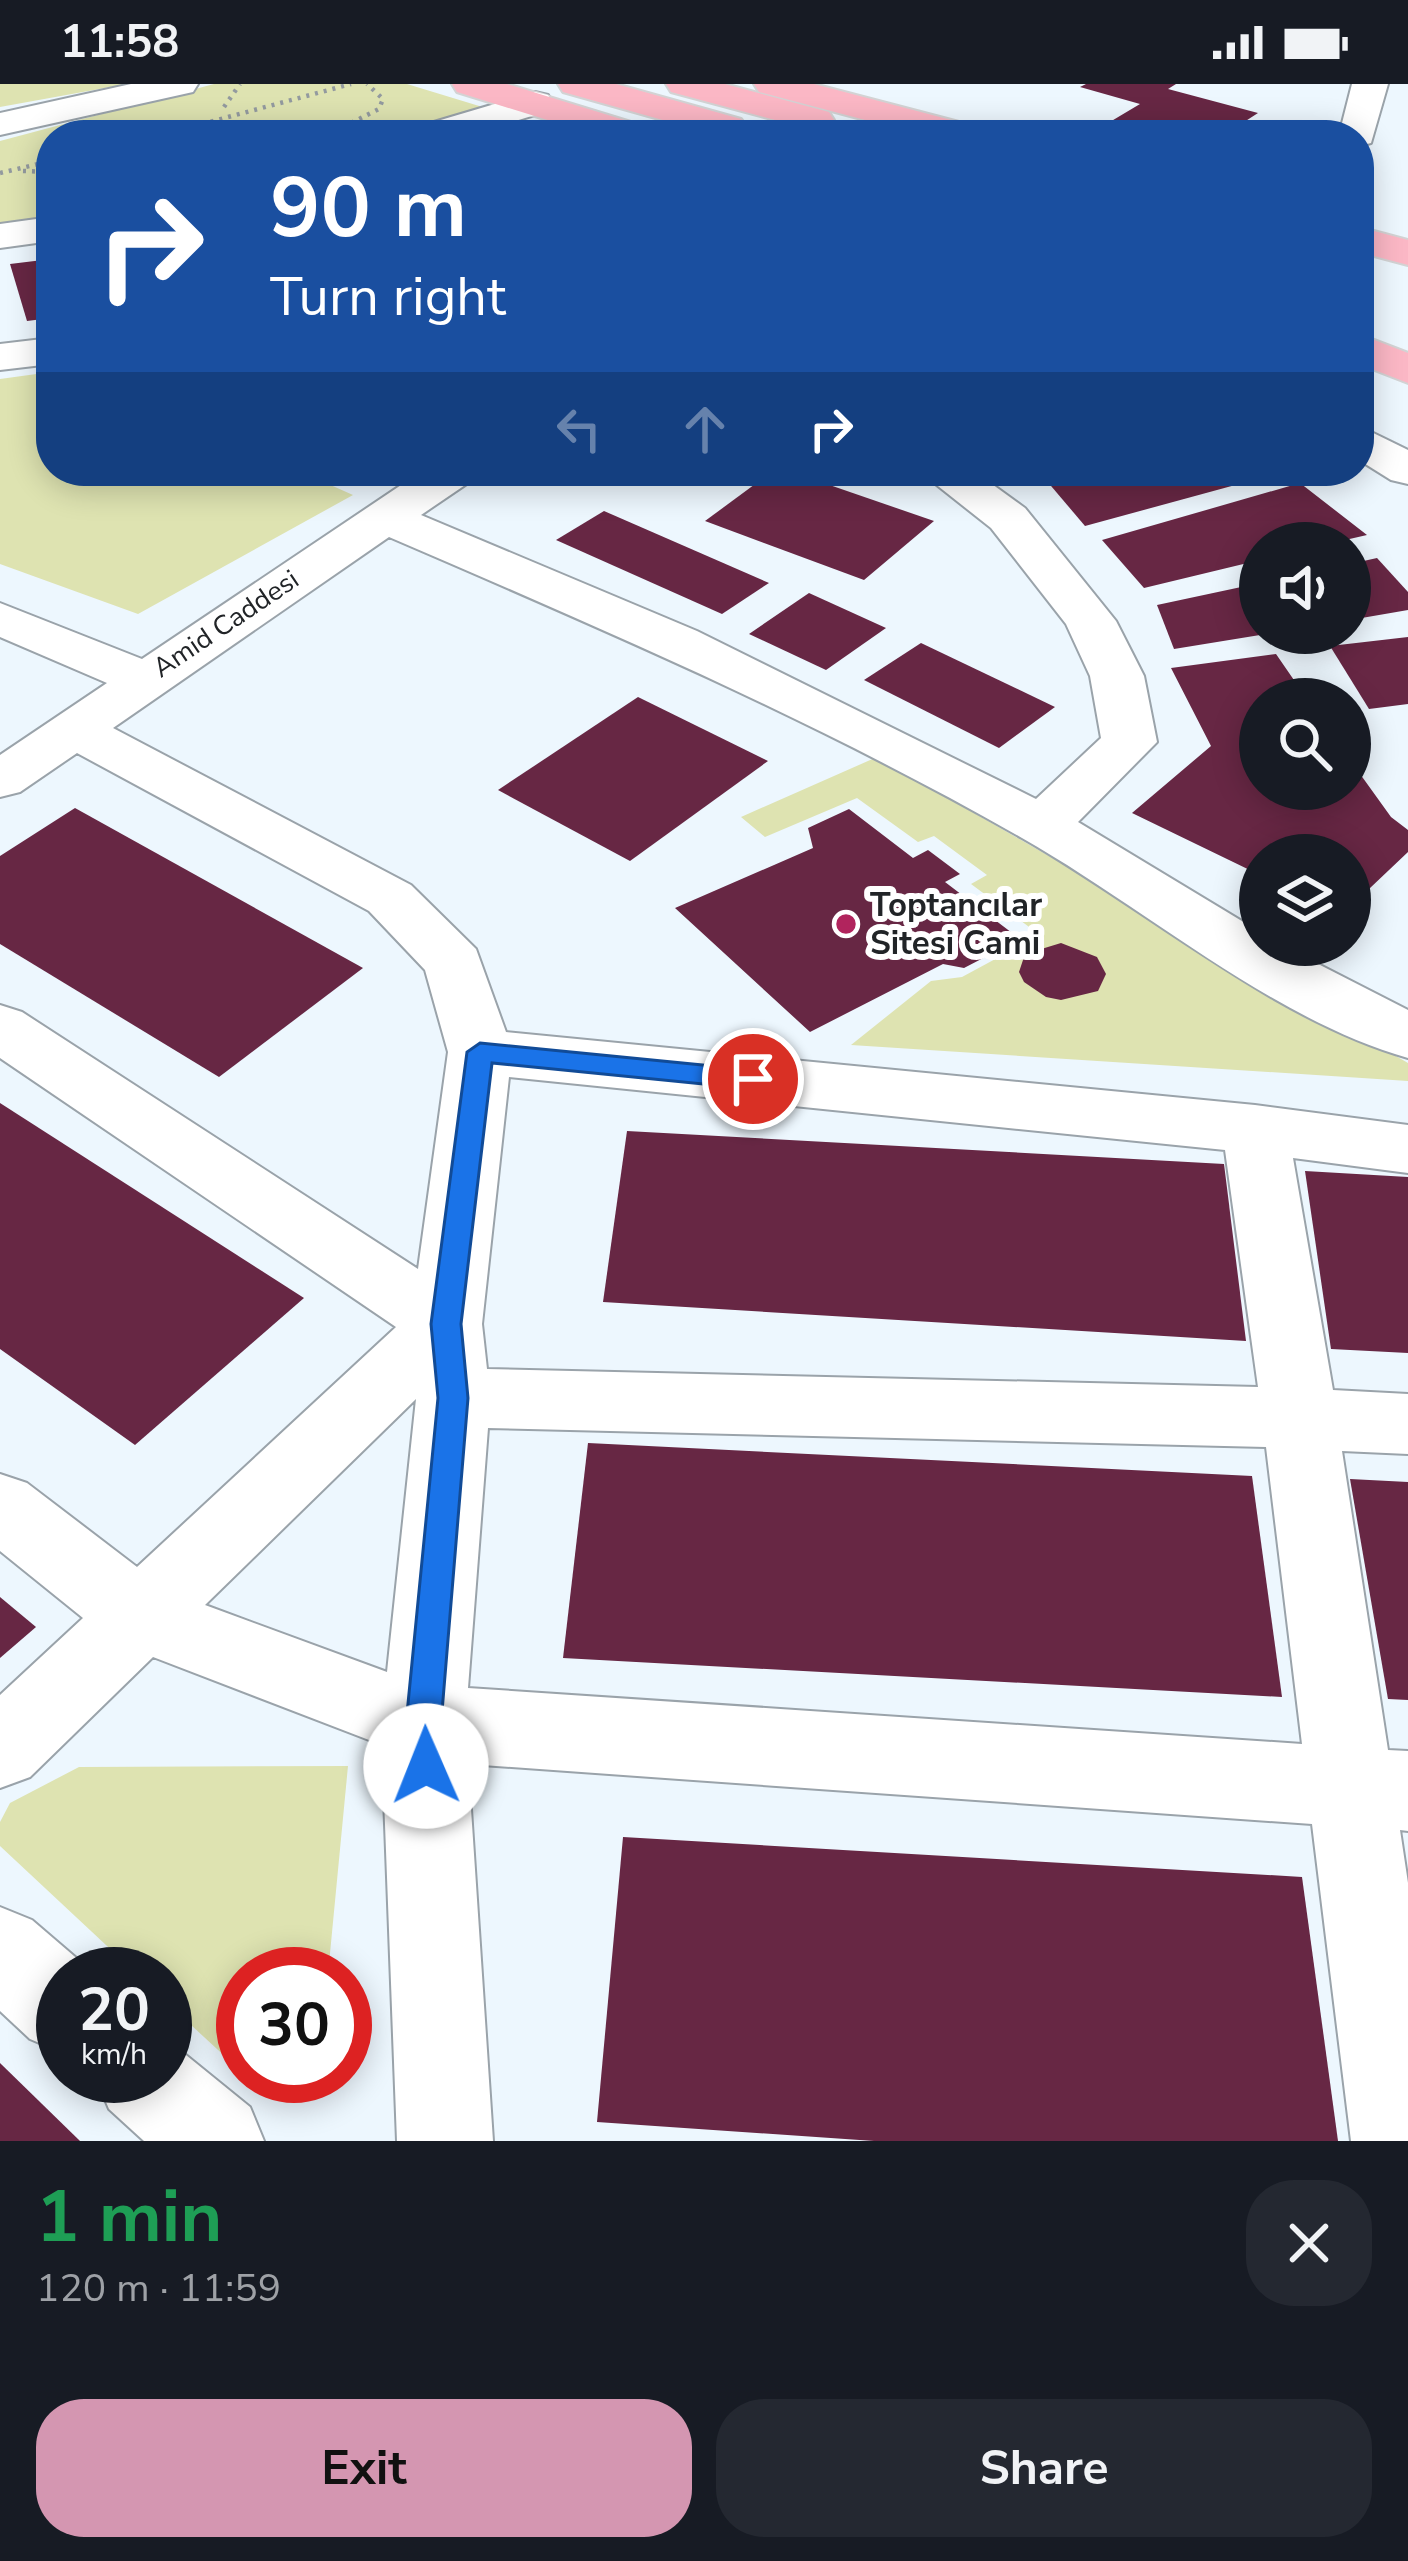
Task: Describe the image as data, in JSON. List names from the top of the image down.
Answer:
{
  "streets": {
    "street": ["Amid Caddesi"]
  },
  "places": ["Toptancılar Sitesi Cami"],
  "page": {
    "status": "11:58",
    "turn": ["90 m", "Turn right"],
    "speed": "20 km/h",
    "limit": "30",
    "heading": ["1 min", "120 m · 11:59"],
    "buttons": ["Exit", "Share"]
  }
}
